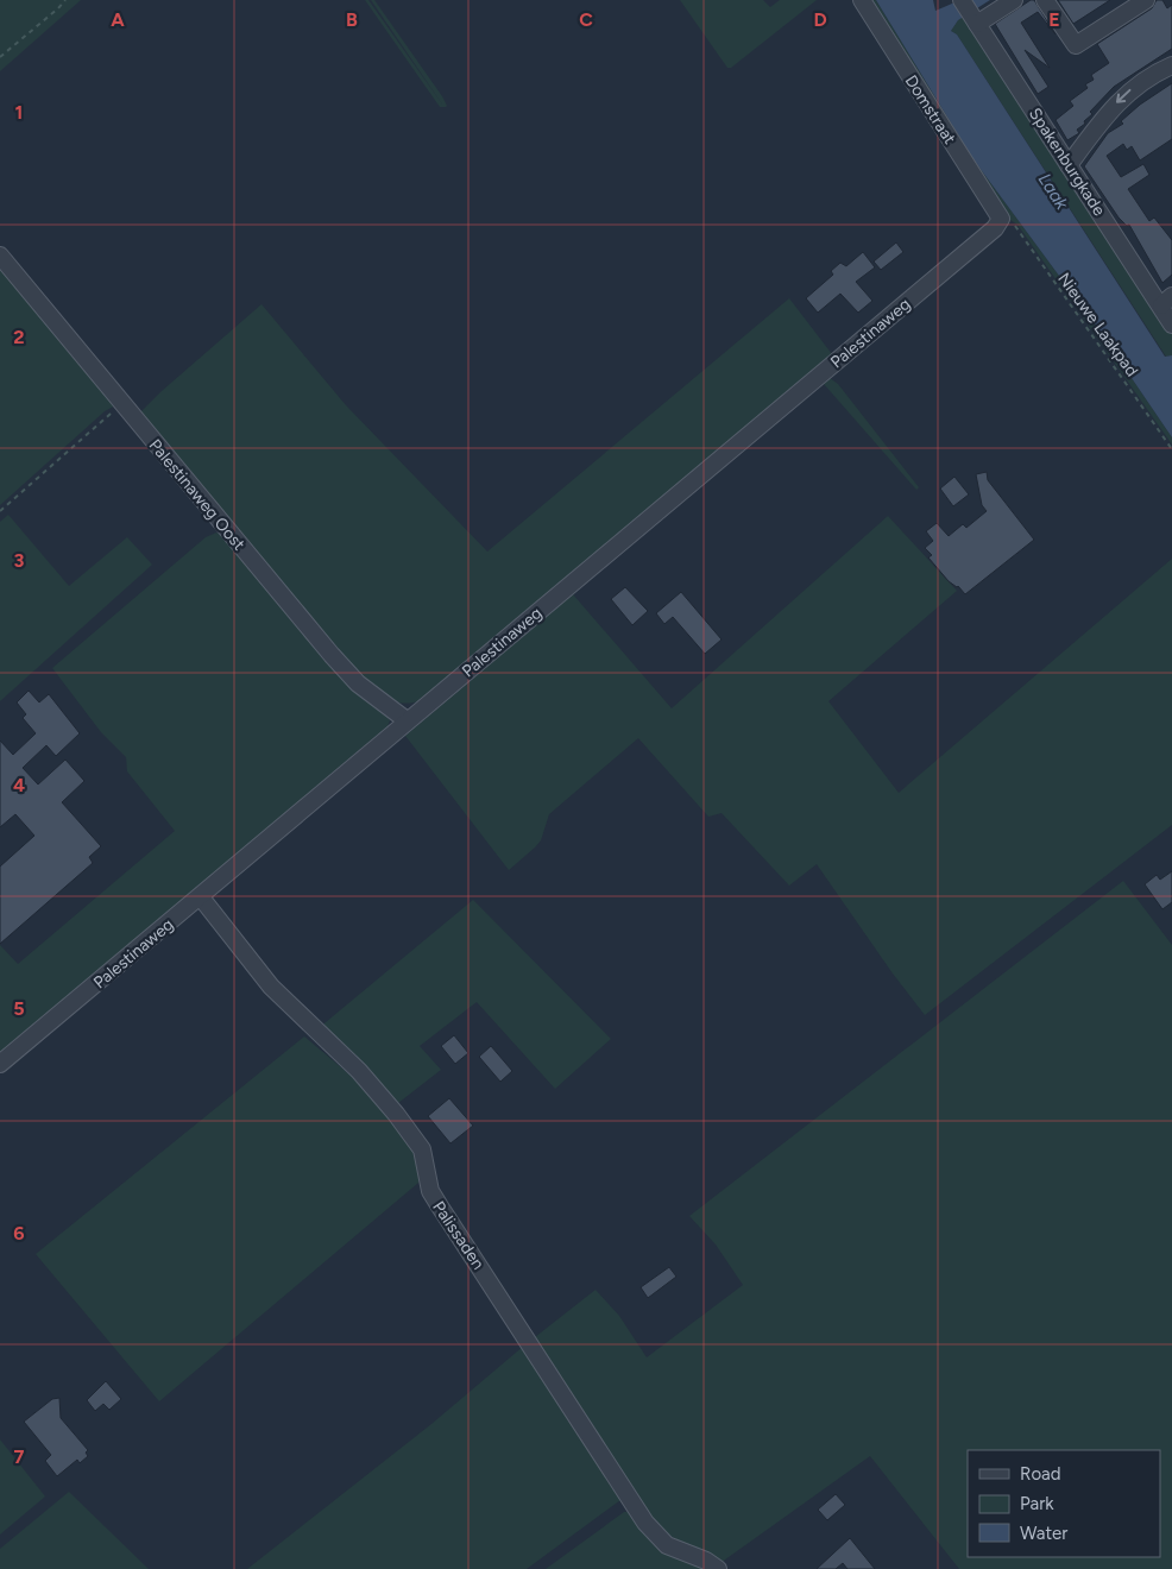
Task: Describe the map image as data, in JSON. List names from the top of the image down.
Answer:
{
  "streets": {
    "street": [
      "Domstraat",
      "Spakenburgkade",
      "Palestinaweg",
      "Palestinaweg Oost",
      "Palissaden"
    ],
    "path": ["Nieuwe Laakpad"]
  },
  "crossings": [
    ["Domstraat", "Nieuwe Laakpad"],
    ["Domstraat", "Palestinaweg"],
    ["Nieuwe Laakpad", "Palestinaweg"],
    ["Palestinaweg", "Palestinaweg Oost"],
    ["Palestinaweg", "Palissaden"]
  ],
  "water": ["Laak"],
  "legend": ["Road", "Park", "Water"],
  "grid": {
    "columns": [
      "A",
      "B",
      "C",
      "D",
      "E"
    ],
    "rows": [
      "1",
      "2",
      "3",
      "4",
      "5",
      "6",
      "7"
    ]
  }
}
